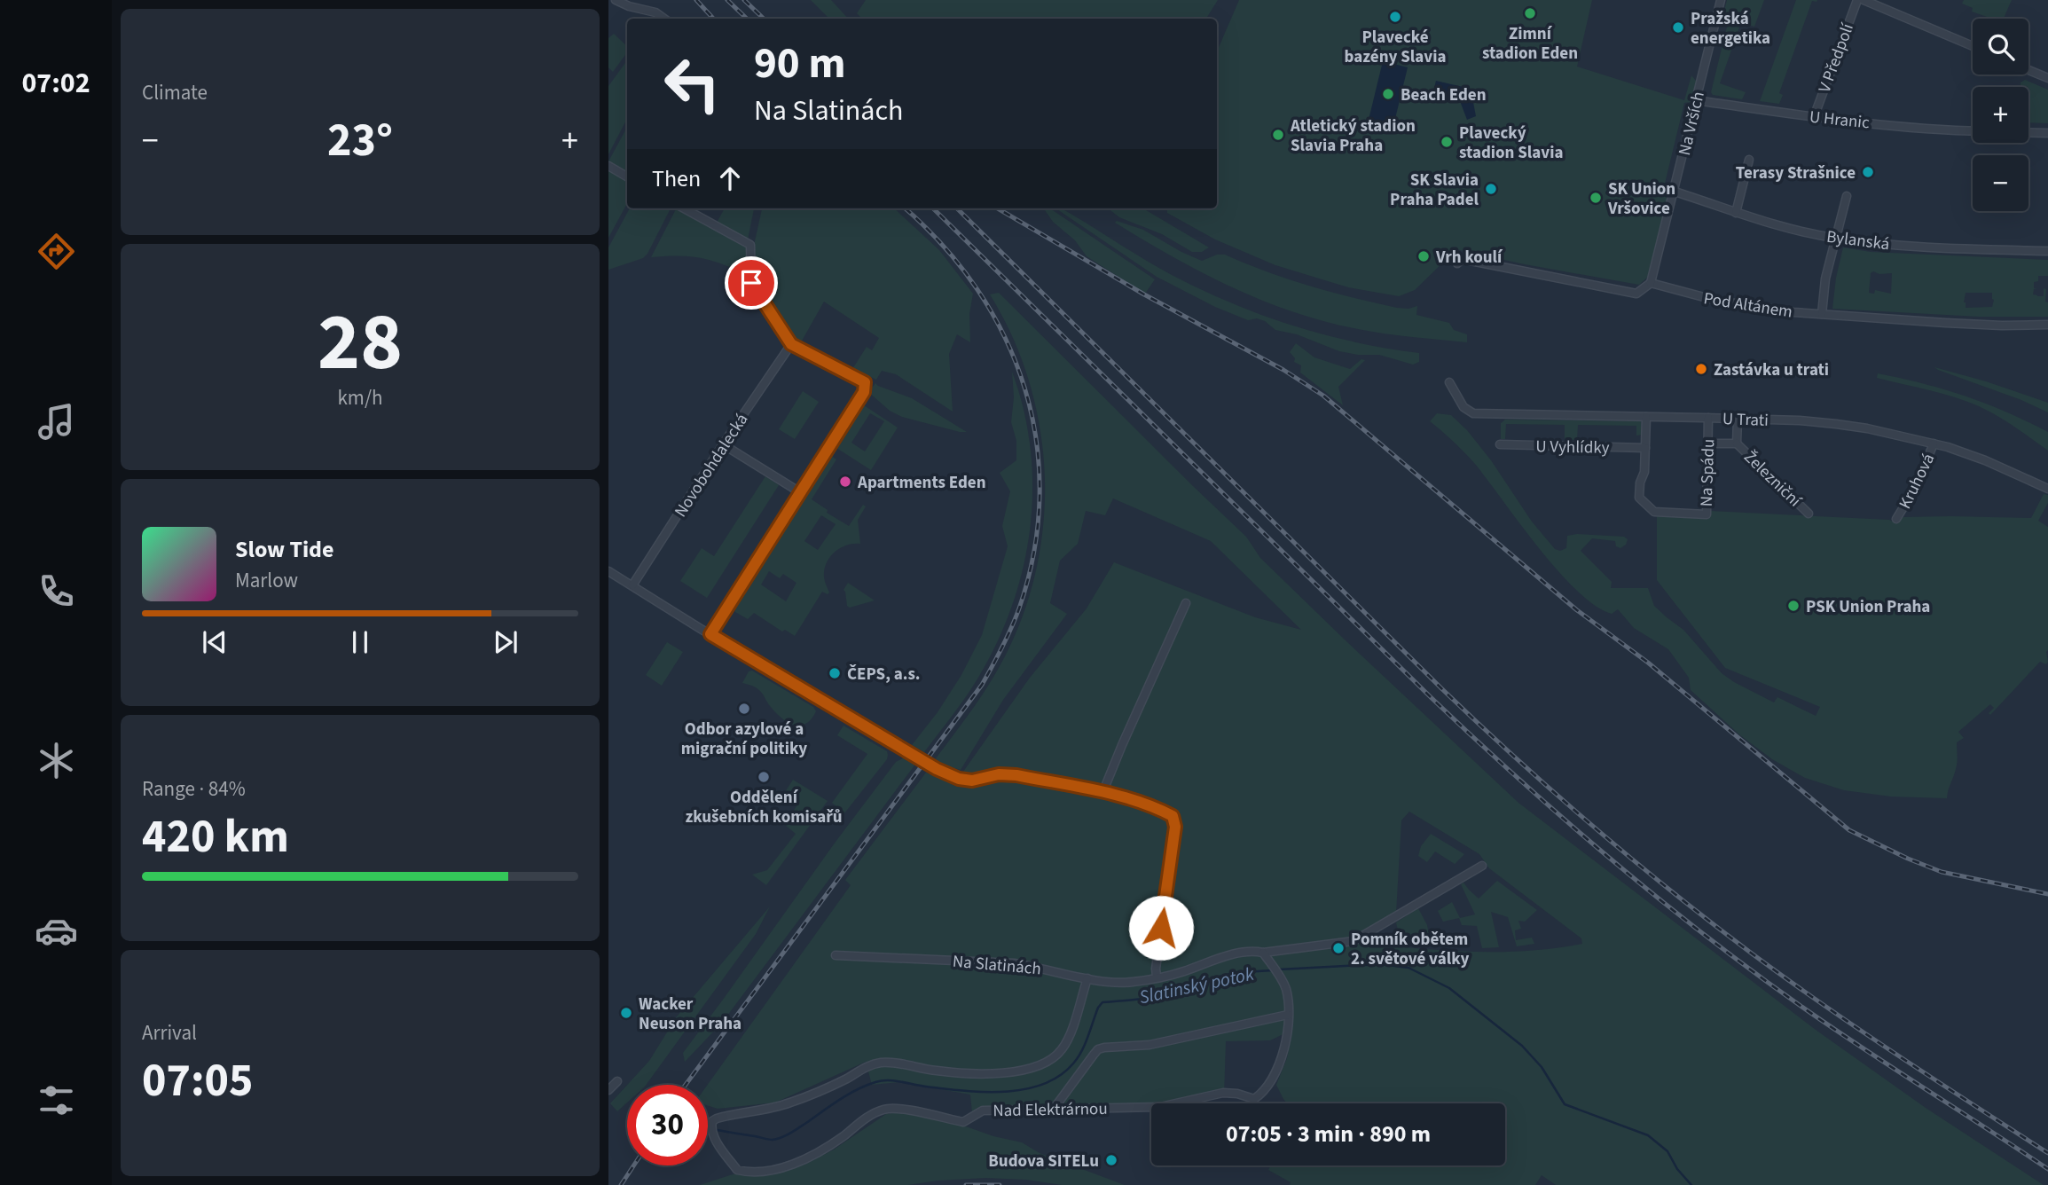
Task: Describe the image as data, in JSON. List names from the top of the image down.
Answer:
{
  "streets": {
    "street": [
      "V Předpolí",
      "U Hranic",
      "Na Vrších",
      "Bylanská",
      "Pod Altánem",
      "U Trati",
      "U Vyhlídky",
      "Novobohdalecká",
      "Na Spádu",
      "Železniční",
      "Kruhová",
      "Na Slatinách",
      "Nad Elektrárnou"
    ]
  },
  "crossings": [
    ["V Předpolí", "U Hranic"],
    ["U Hranic", "Na Vrších"],
    ["Na Vrších", "Bylanská"],
    ["Na Vrších", "Pod Altánem"],
    ["U Trati", "Na Spádu"],
    ["U Trati", "Kruhová"],
    ["U Vyhlídky", "Na Spádu"]
  ],
  "water": ["Slatinský potok"],
  "places": [
    "Zimní stadion Eden",
    "Plavecké bazény Slavia",
    "Pražská energetika",
    "Beach Eden",
    "Atletický stadion Slavia Praha",
    "Plavecký stadion Slavia",
    "Terasy Strašnice",
    "SK Slavia Praha Padel",
    "SK Union Vršovice",
    "Vrh koulí",
    "Zastávka u trati",
    "Apartments Eden",
    "PSK Union Praha",
    "ČEPS, a.s.",
    "Odbor azylové a migrační politiky",
    "Oddělení zkušebních komisařů",
    "Pomník obětem 2. světové války",
    "Wacker Neuson Praha",
    "Budova SITELu"
  ],
  "page": {
    "tabs": "07:02",
    "tile": [
      "Climate",
      ["28", "km/h"],
      ["Range · 84%", "420 km"],
      ["Arrival", "07:05"]
    ],
    "map_buttons": ["+", "−"],
    "turn": ["90 m", "Na Slatinách"],
    "heat": ["−", "23°", "+"],
    "then": "Then",
    "song": ["Slow Tide", "Marlow"],
    "limit": "30",
    "trip": "07:05 · 3 min · 890 m"
  }
}
